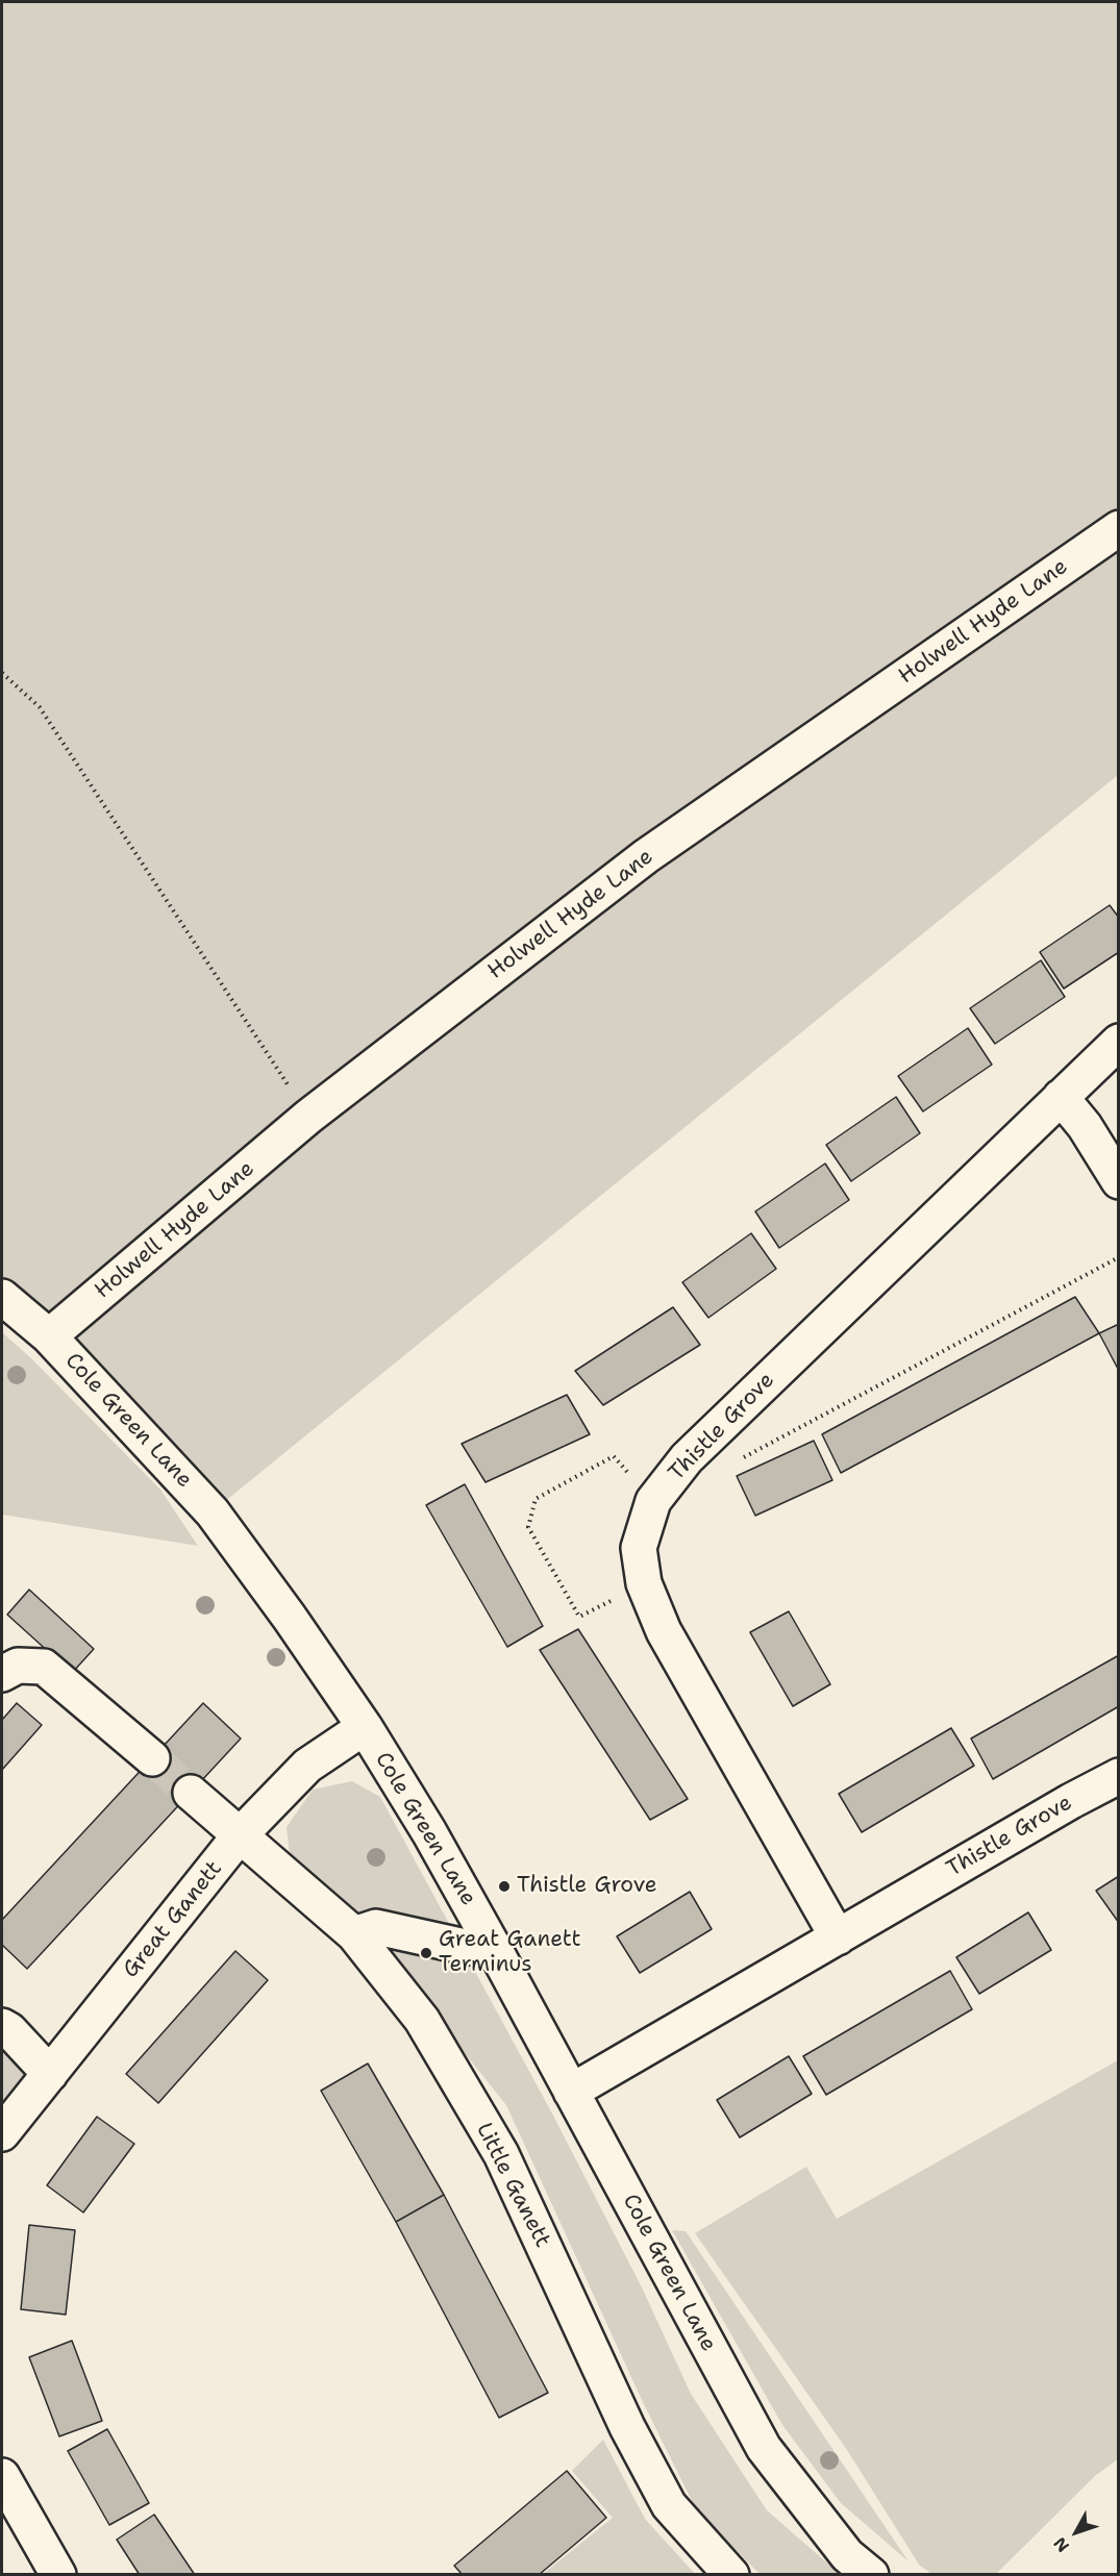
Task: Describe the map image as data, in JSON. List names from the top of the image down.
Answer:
{
  "streets": {
    "street": [
      "Holwell Hyde Lane",
      "Cole Green Lane",
      "Thistle Grove",
      "Great Ganett",
      "Little Ganett"
    ]
  },
  "crossings": [
    ["Holwell Hyde Lane", "Cole Green Lane"],
    ["Cole Green Lane", "Thistle Grove"],
    ["Cole Green Lane", "Great Ganett"],
    ["Great Ganett", "Little Ganett"]
  ],
  "places": ["Thistle Grove", "Great Ganett Terminus"],
  "north": "bottom left"
}
